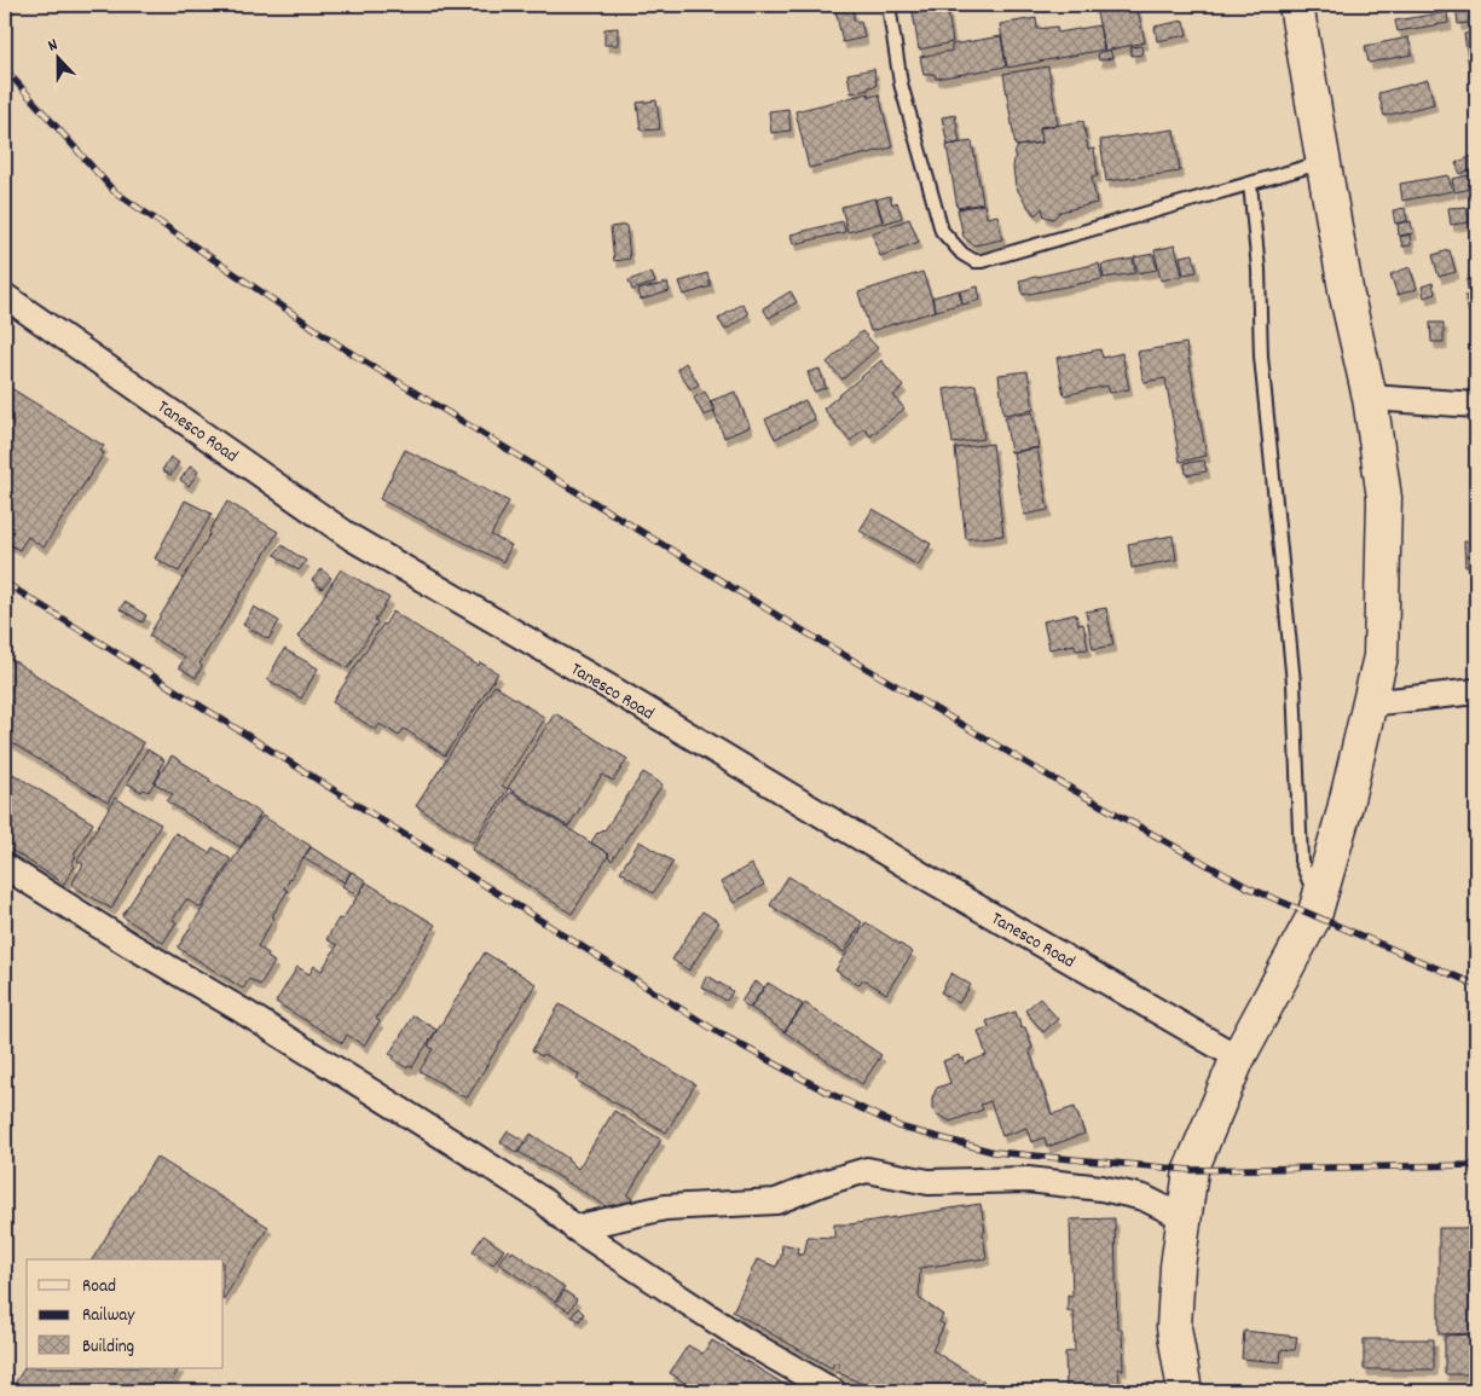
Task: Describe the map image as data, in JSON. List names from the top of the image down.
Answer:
{
  "streets": {
    "street": ["Tanesco Road"]
  },
  "legend": ["Road", "Railway", "Building"],
  "north": "top"
}
